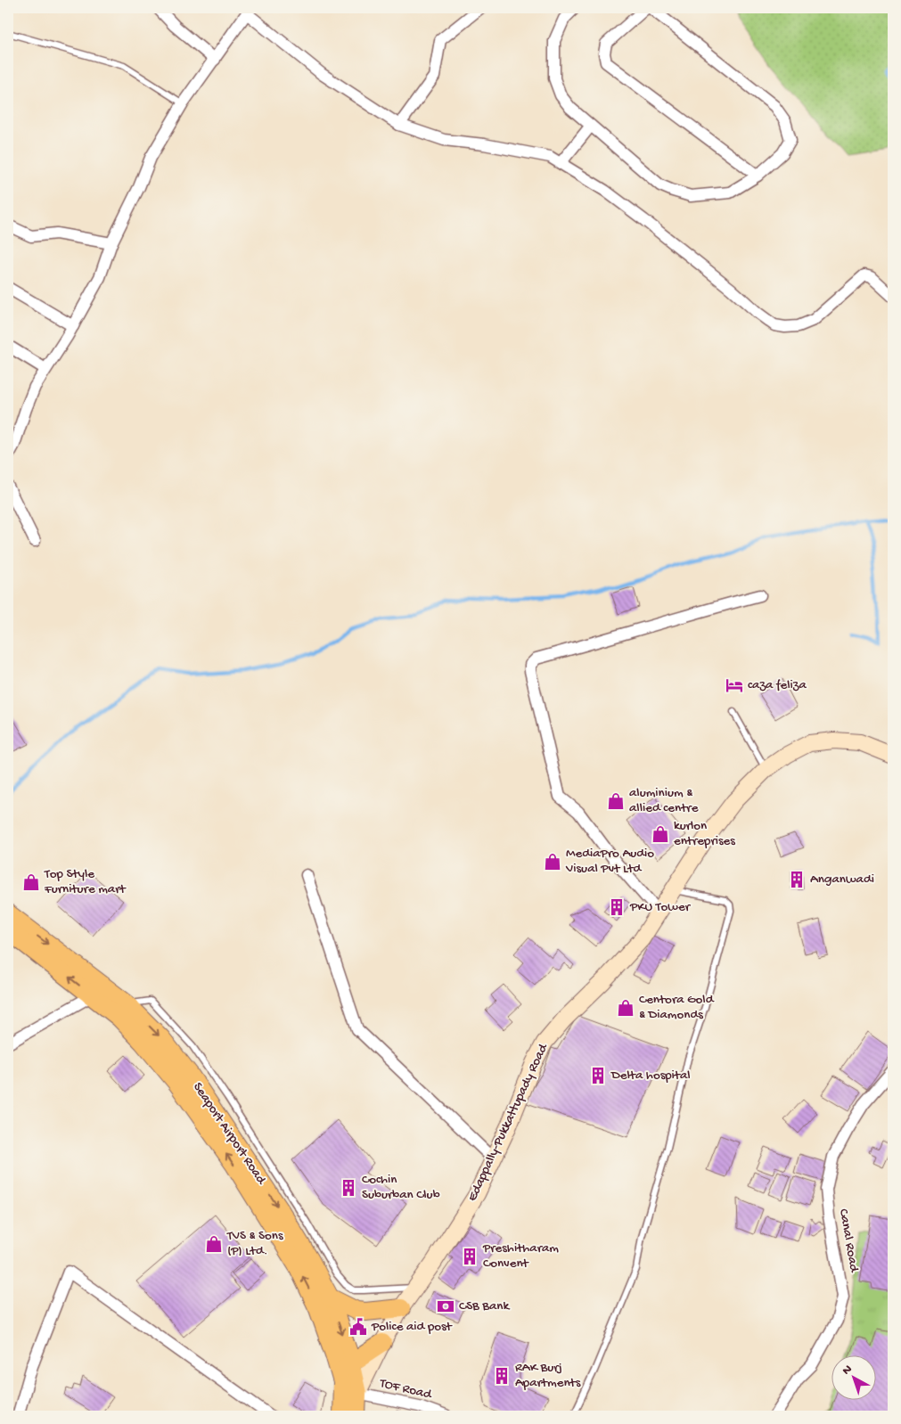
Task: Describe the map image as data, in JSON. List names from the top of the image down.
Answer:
{
  "streets": {
    "main road": ["Edappally-Pukkattupady Road", "Seaport Airport Road"],
    "street": ["Canal Road", "TOF Road"]
  },
  "crossings": [
    ["Edappally-Pukkattupady Road", "Seaport Airport Road"],
    ["Edappally-Pukkattupady Road", "TOF Road"],
    ["Seaport Airport Road", "TOF Road"]
  ],
  "places": {
    "hotel": ["caza feliza"],
    "shop": [
      "aluminium & allied centre",
      "kurlon entreprises",
      "MediaPro Audio Visual Pvt Ltd",
      "Top Style Furniture mart",
      "Centora Gold & Diamonds",
      "TVS & Sons (P) Ltd."
    ],
    "building": [
      "Anganwadi",
      "PKU Tower",
      "Delta hospital",
      "Cochin Suburban Club",
      "Preshitharam Convent",
      "RAK Burj Apartments"
    ],
    "bank": ["CSB Bank"],
    "public building": ["Police aid post"]
  },
  "north": "top left"
}
